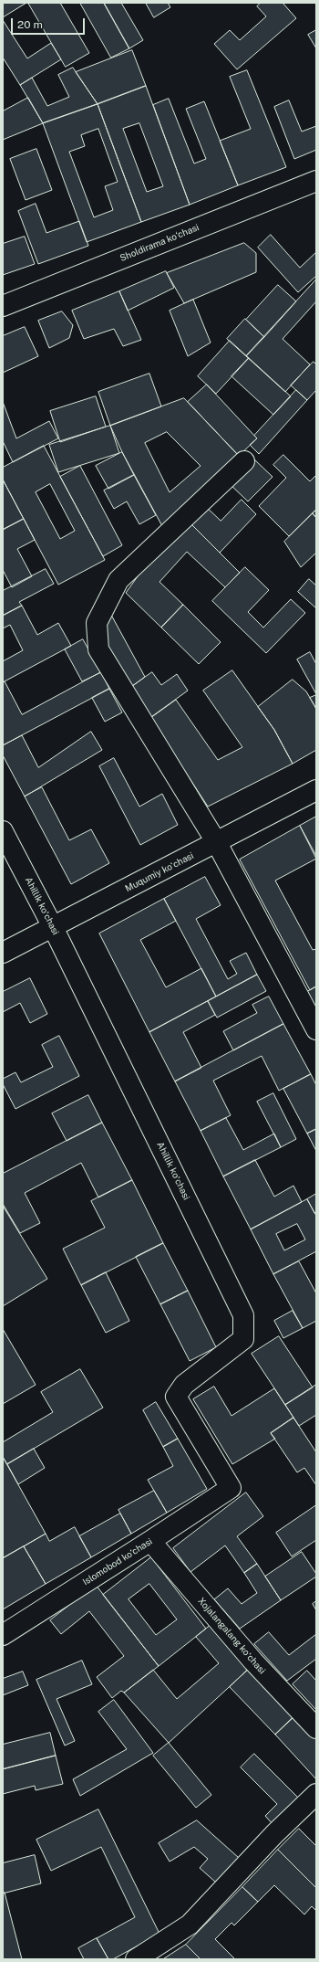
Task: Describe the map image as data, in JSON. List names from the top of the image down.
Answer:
{
  "streets": {
    "street": [
      "Sholdirama ko‘chasi",
      "Muqumiy koʻchasi",
      "Ahillik koʻchasi",
      "Islomobod ko‘chasi",
      "Xojalangalang koʻchasi"
    ]
  },
  "crossings": [
    ["Muqumiy koʻchasi", "Ahillik koʻchasi"],
    ["Ahillik koʻchasi", "Islomobod ko‘chasi"],
    ["Islomobod ko‘chasi", "Xojalangalang koʻchasi"]
  ],
  "scale_bar": "20 m"
}
